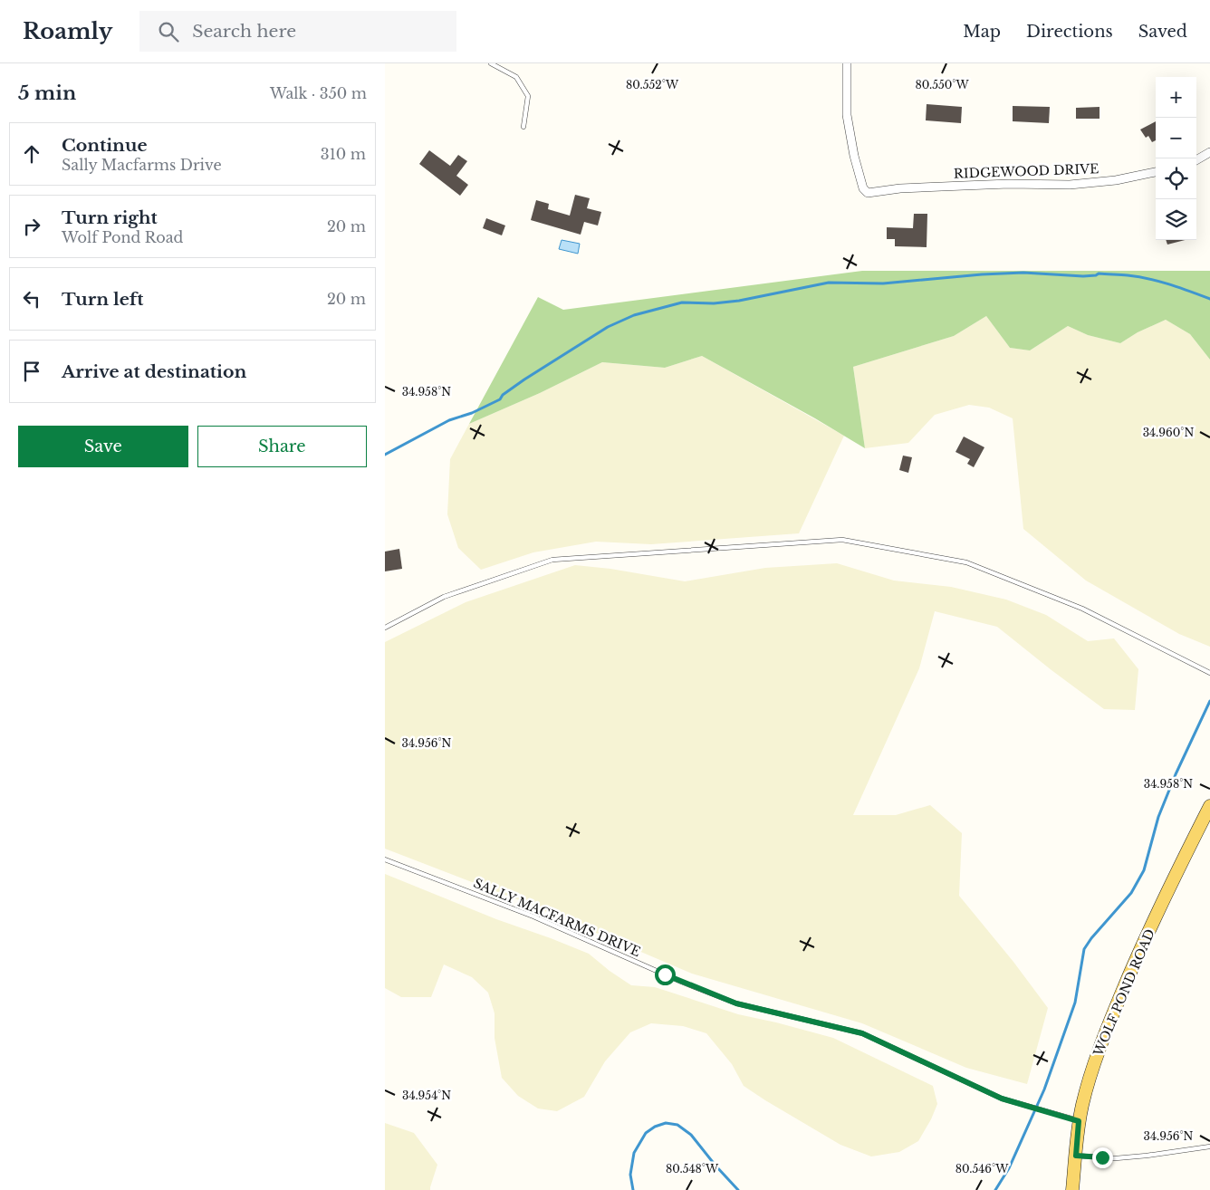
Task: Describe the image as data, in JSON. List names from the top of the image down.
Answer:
{
  "streets": {
    "main road": ["WOLF POND ROAD"],
    "street": ["RIDGEWOOD DRIVE"],
    "lane": ["SALLY MACFARMS DRIVE"]
  },
  "crossings": [
    ["SALLY MACFARMS DRIVE", "WOLF POND ROAD"]
  ],
  "page": {
    "header": "Roamly",
    "search": "Search here",
    "nav": ["Map", "Directions", "Saved"],
    "heading": ["5 min", "Walk · 350 m"],
    "map_buttons": ["+", "−"],
    "list": [
      ["Continue", "Sally Macfarms Drive", "310 m"],
      ["Turn right", "Wolf Pond Road", "20 m"],
      ["Turn left", "20 m"],
      "Arrive at destination"
    ],
    "buttons": ["Save", "Share"]
  },
  "coordinates": [
    "80.552°W",
    "80.550°W",
    "34.958°N",
    "34.960°N",
    "34.956°N",
    "34.954°N",
    "80.548°W",
    "80.546°W"
  ]
}
